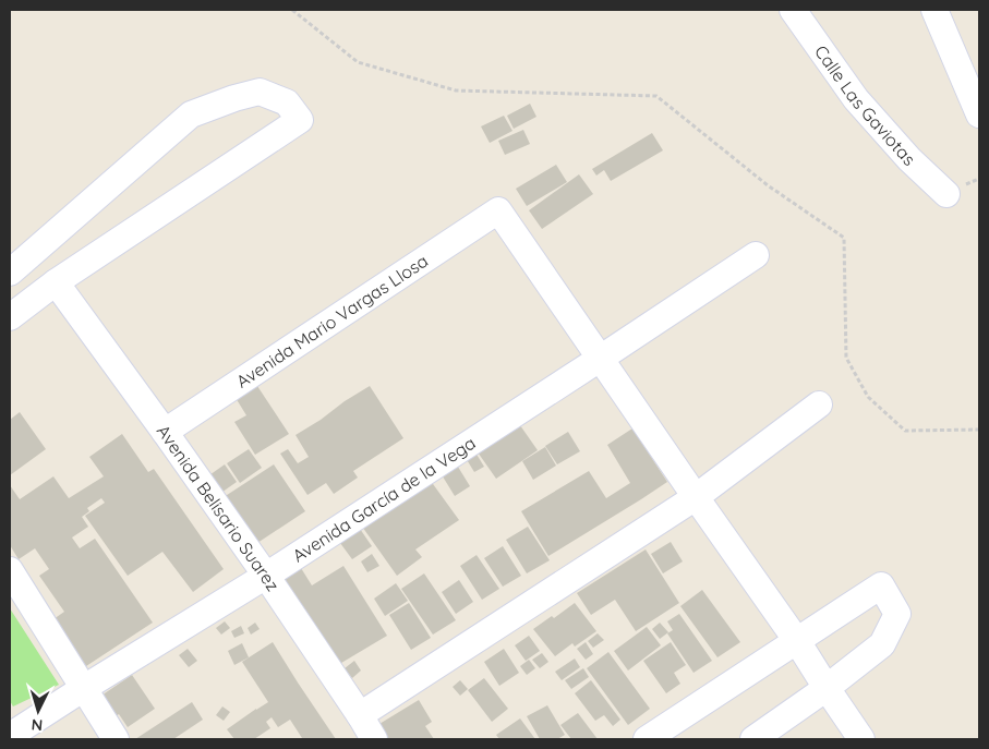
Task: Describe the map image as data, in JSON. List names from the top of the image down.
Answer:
{
  "streets": {
    "street": [
      "Calle Las Gaviotas",
      "Avenida Mario Vargas Llosa",
      "Avenida García de la Vega",
      "Avenida Belisario Suarez"
    ]
  },
  "crossings": [
    ["Avenida Mario Vargas Llosa", "Avenida García de la Vega"],
    ["Avenida Mario Vargas Llosa", "Avenida Belisario Suarez"],
    ["Avenida García de la Vega", "Avenida Belisario Suarez"]
  ],
  "north": "bottom"
}
